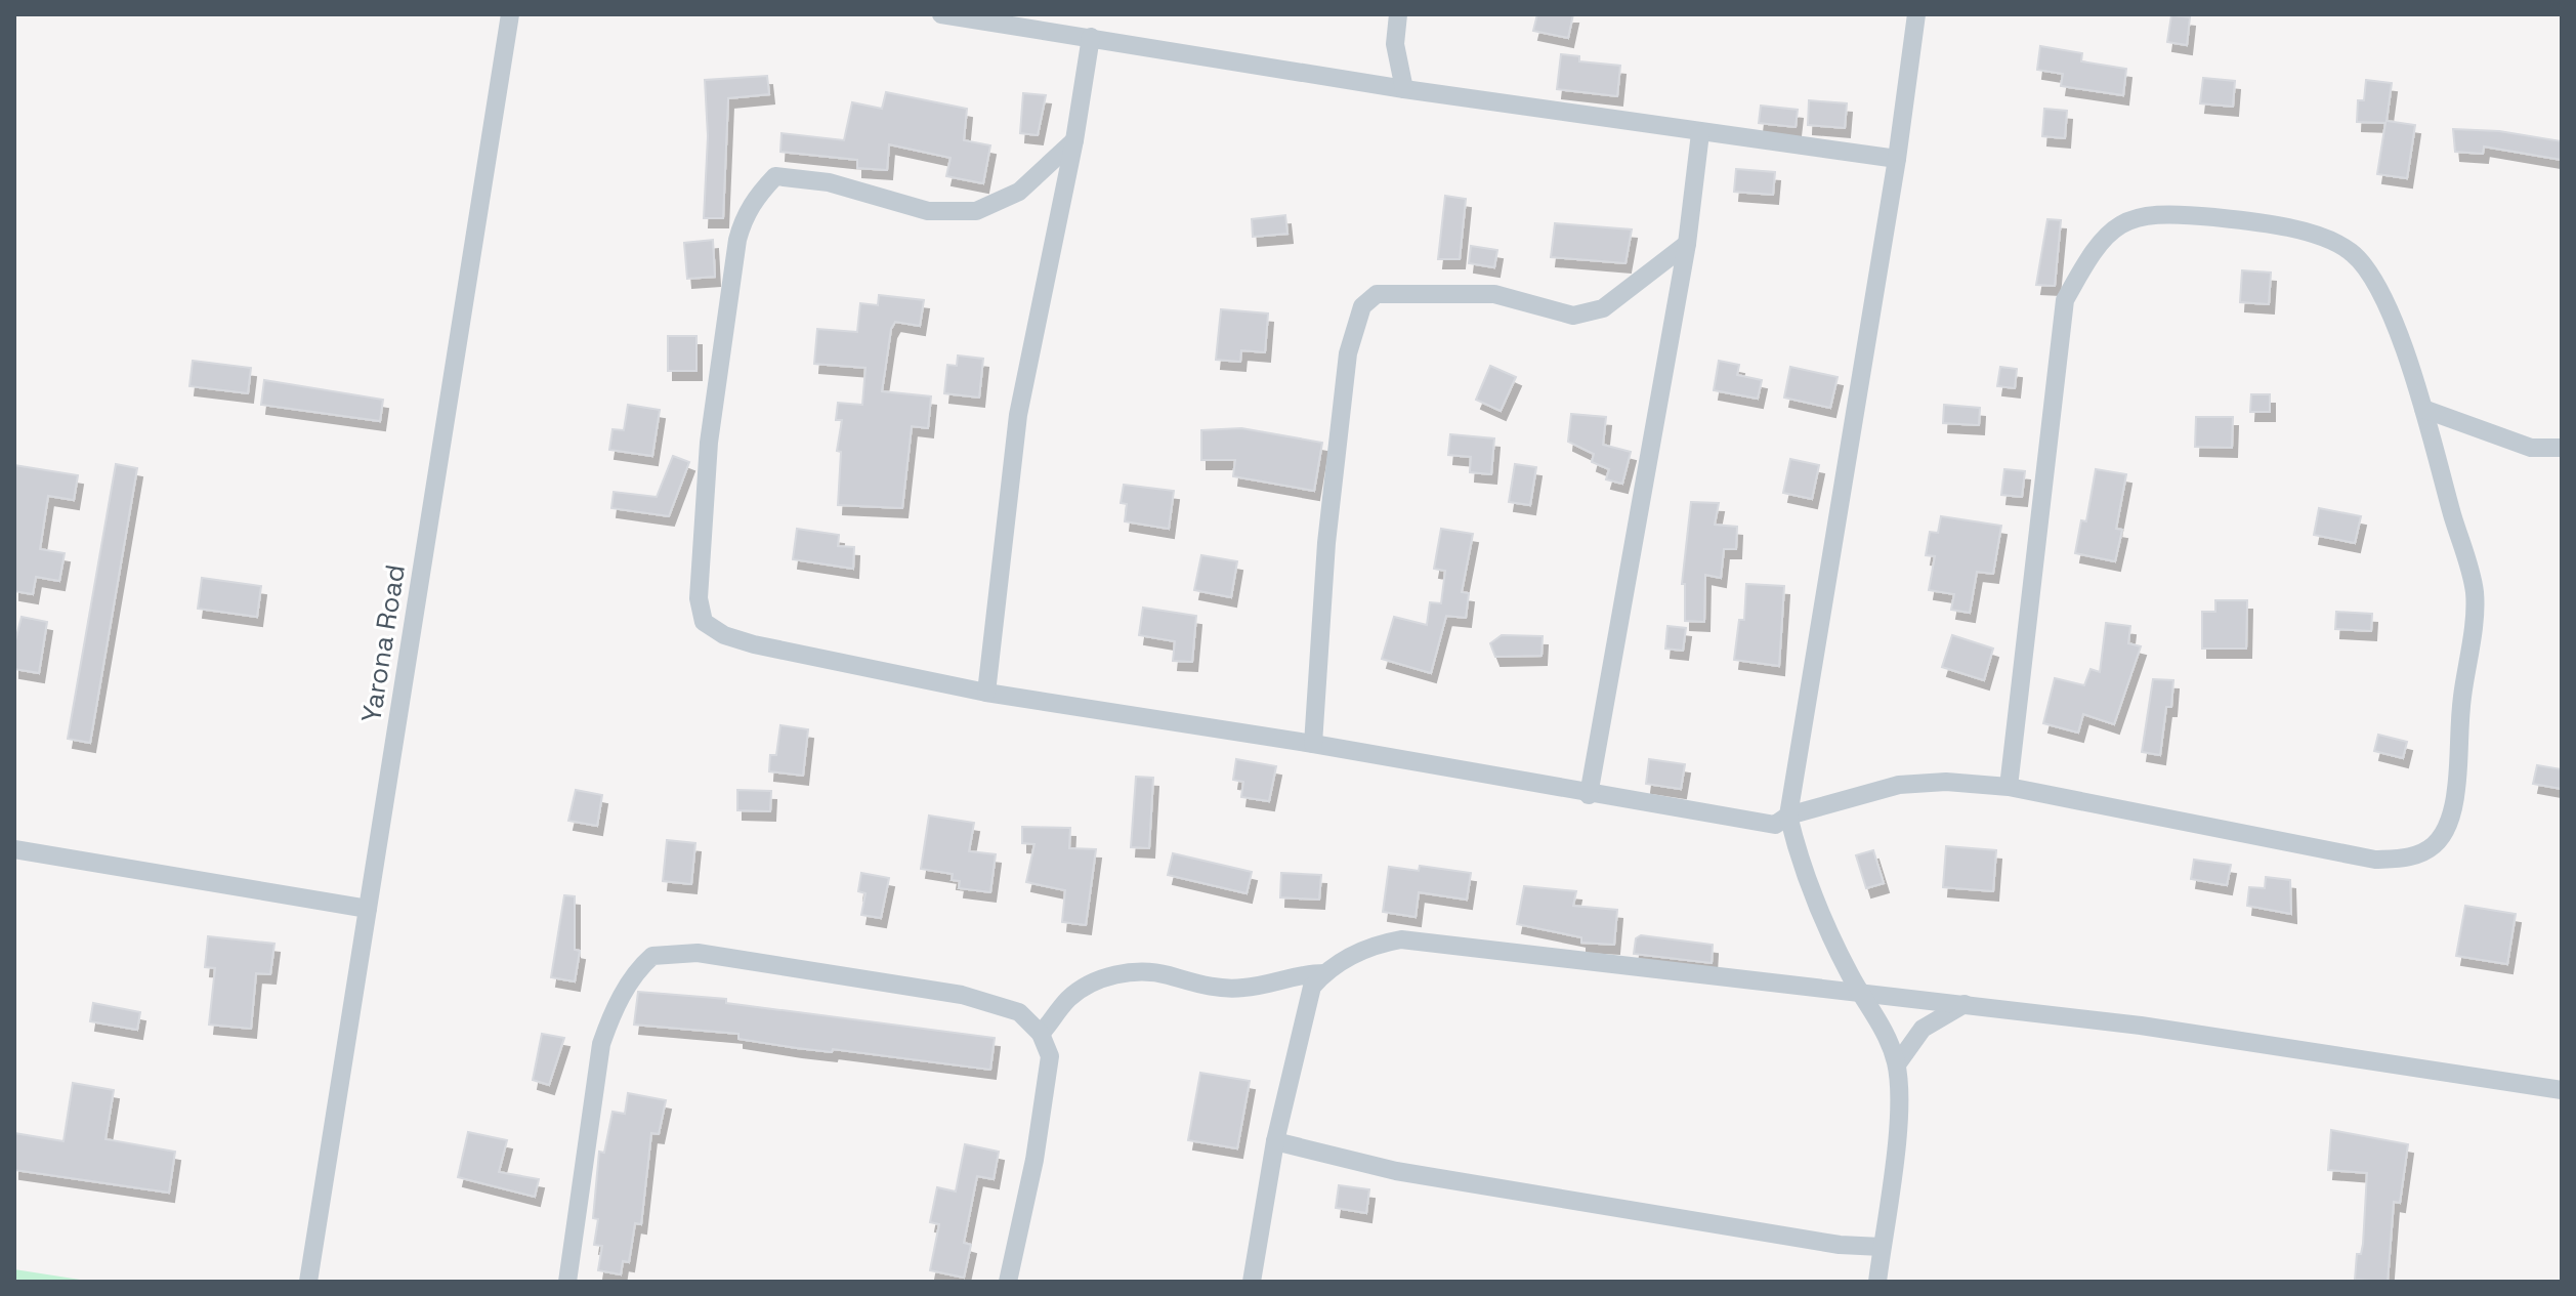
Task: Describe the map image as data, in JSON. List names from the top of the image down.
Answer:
{
  "streets": {
    "street": ["Yarona Road"]
  }
}
